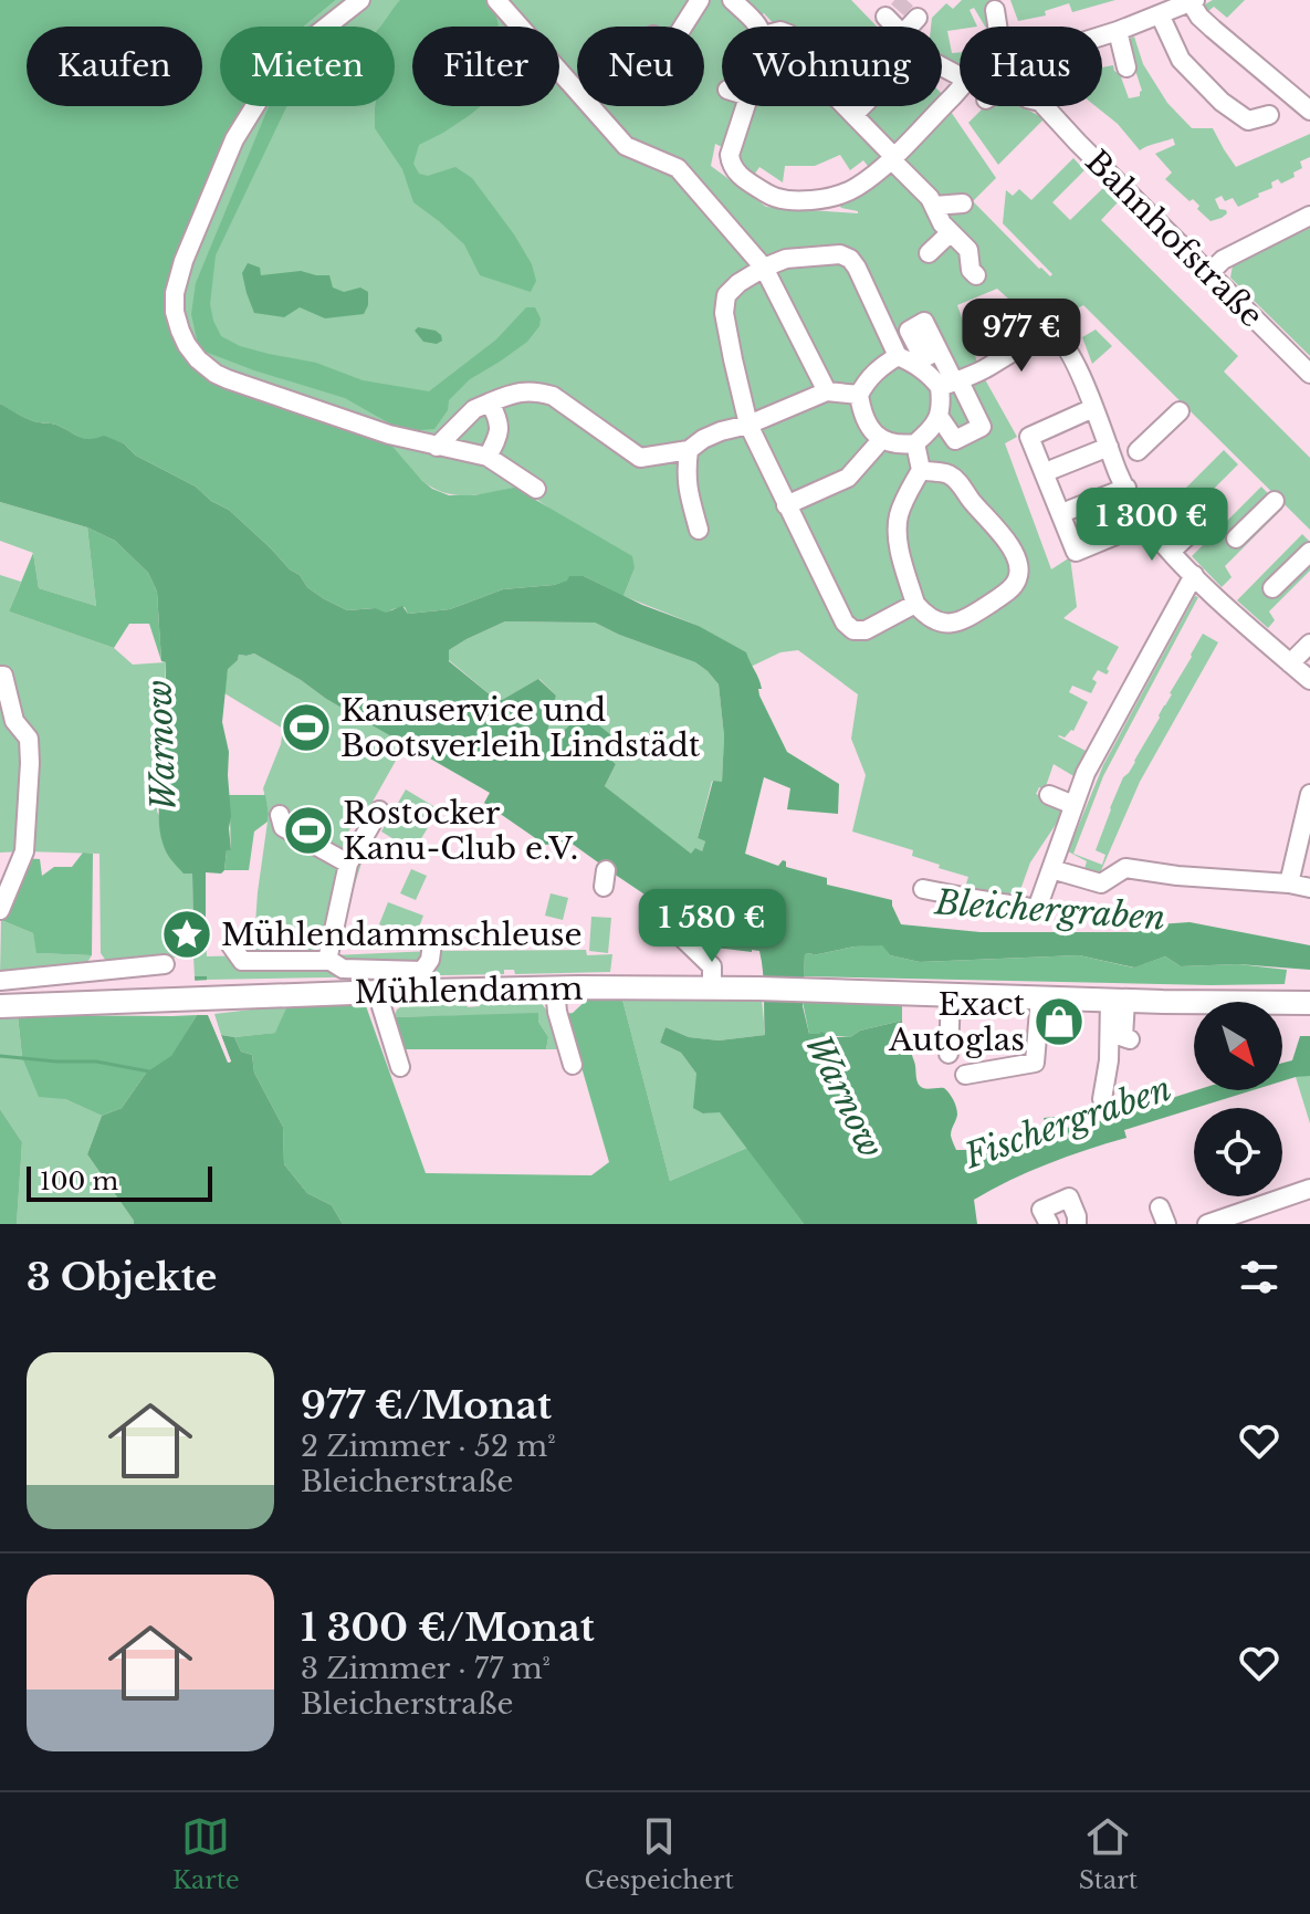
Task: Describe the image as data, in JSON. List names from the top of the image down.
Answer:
{
  "streets": {
    "main road": ["Mühlendamm"],
    "street": ["Bahnhofstraße"]
  },
  "water": ["Warnow", "Bleichergraben", "Fischergraben"],
  "places": {
    "sports": ["Kanuservice und Bootsverleih Lindstädt", "Rostocker Kanu-Club e.V."],
    "place": ["Mühlendammschleuse"],
    "shop": ["Exact Autoglas"]
  },
  "scale_bar": "100 m",
  "north": "bottom right",
  "page": {
    "chip": [
      "Kaufen",
      "Mieten",
      "Filter",
      "Neu",
      "Wohnung",
      "Haus"
    ],
    "price": ["977 €", "1 300 €", "1 580 €"],
    "scale": "100 m",
    "heading": "3 Objekte",
    "list": [
      {
        "name": "977 €/Monat",
        "note": "2 Zimmer · 52 m² · Bleicherstraße"
      },
      {
        "name": "1 300 €/Monat",
        "note": "3 Zimmer · 77 m² · Bleicherstraße"
      }
    ],
    "tabs": ["Karte", "Gespeichert", "Start"]
  }
}
